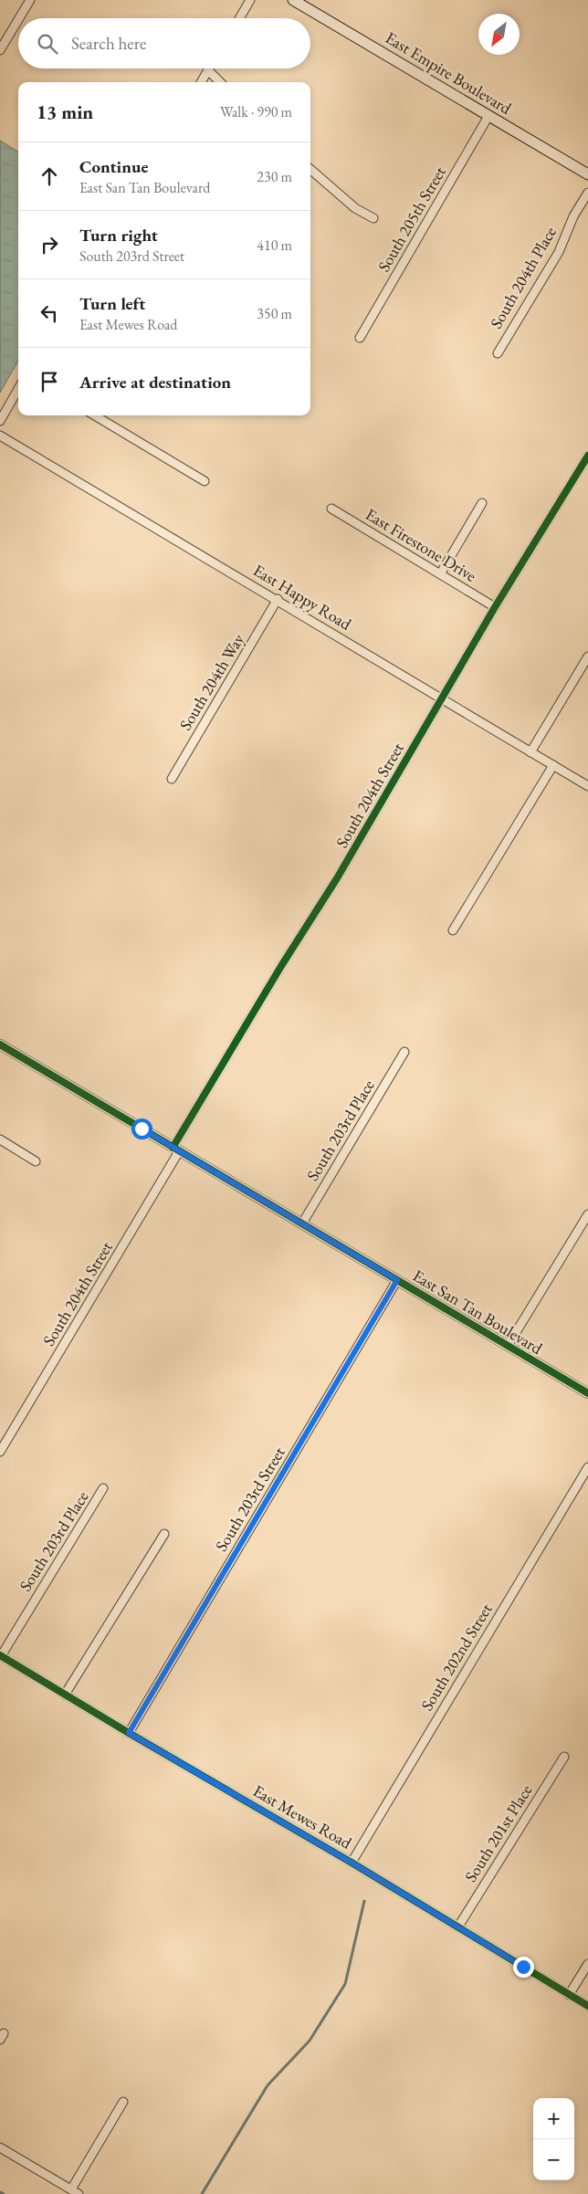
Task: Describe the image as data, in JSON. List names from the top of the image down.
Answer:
{
  "streets": {
    "main road": ["East Empire Boulevard"],
    "street": [
      "South 205th Street",
      "South 204th Place",
      "East Firestone Drive",
      "East Happy Road",
      "South 204th Way",
      "South 204th Street",
      "South 203rd Place",
      "East San Tan Boulevard",
      "South 203rd Street",
      "South 202nd Street",
      "East Mewes Road",
      "South 201st Place"
    ]
  },
  "crossings": [
    ["East Empire Boulevard", "South 205th Street"],
    ["East Firestone Drive", "South 204th Street"],
    ["East Happy Road", "South 204th Way"],
    ["East Happy Road", "South 204th Street"],
    ["South 204th Street", "East San Tan Boulevard"],
    ["South 203rd Place", "East San Tan Boulevard"],
    ["South 203rd Place", "East Mewes Road"],
    ["East San Tan Boulevard", "South 203rd Street"],
    ["South 203rd Street", "East Mewes Road"],
    ["South 202nd Street", "East Mewes Road"],
    ["East Mewes Road", "South 201st Place"]
  ],
  "north": "bottom left",
  "page": {
    "search": "Search here",
    "heading": ["13 min", "Walk · 990 m"],
    "list": [
      ["Continue", "East San Tan Boulevard", "230 m"],
      ["Turn right", "South 203rd Street", "410 m"],
      ["Turn left", "East Mewes Road", "350 m"],
      "Arrive at destination"
    ],
    "map_buttons": ["+", "−"]
  }
}
